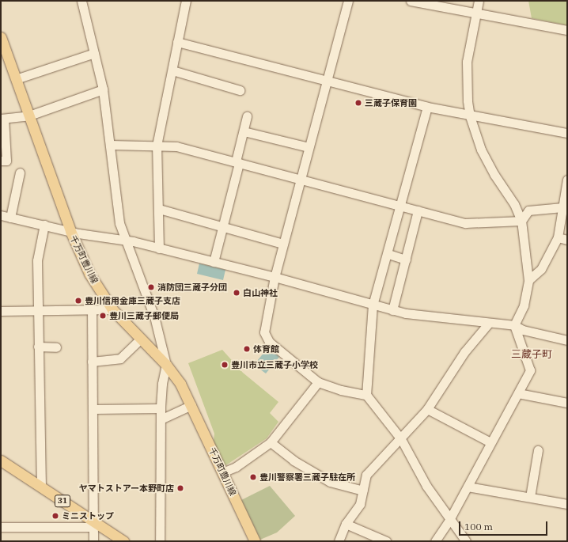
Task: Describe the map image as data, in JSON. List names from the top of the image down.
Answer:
{
  "streets": {
    "main road": ["千万町豊川線", "31"]
  },
  "districts": ["三蔵子町"],
  "places": [
    "三蔵子保育園",
    "消防団三蔵子分団",
    "白山神社",
    "豊川信用金庫三蔵子支店",
    "豊川三蔵子郵便局",
    "体育館",
    "豊川市立三蔵子小学校",
    "豊川警察署三蔵子駐在所",
    "ヤマトストアー本野町店",
    "ミニストップ"
  ],
  "scale_bar": "100 m"
}
